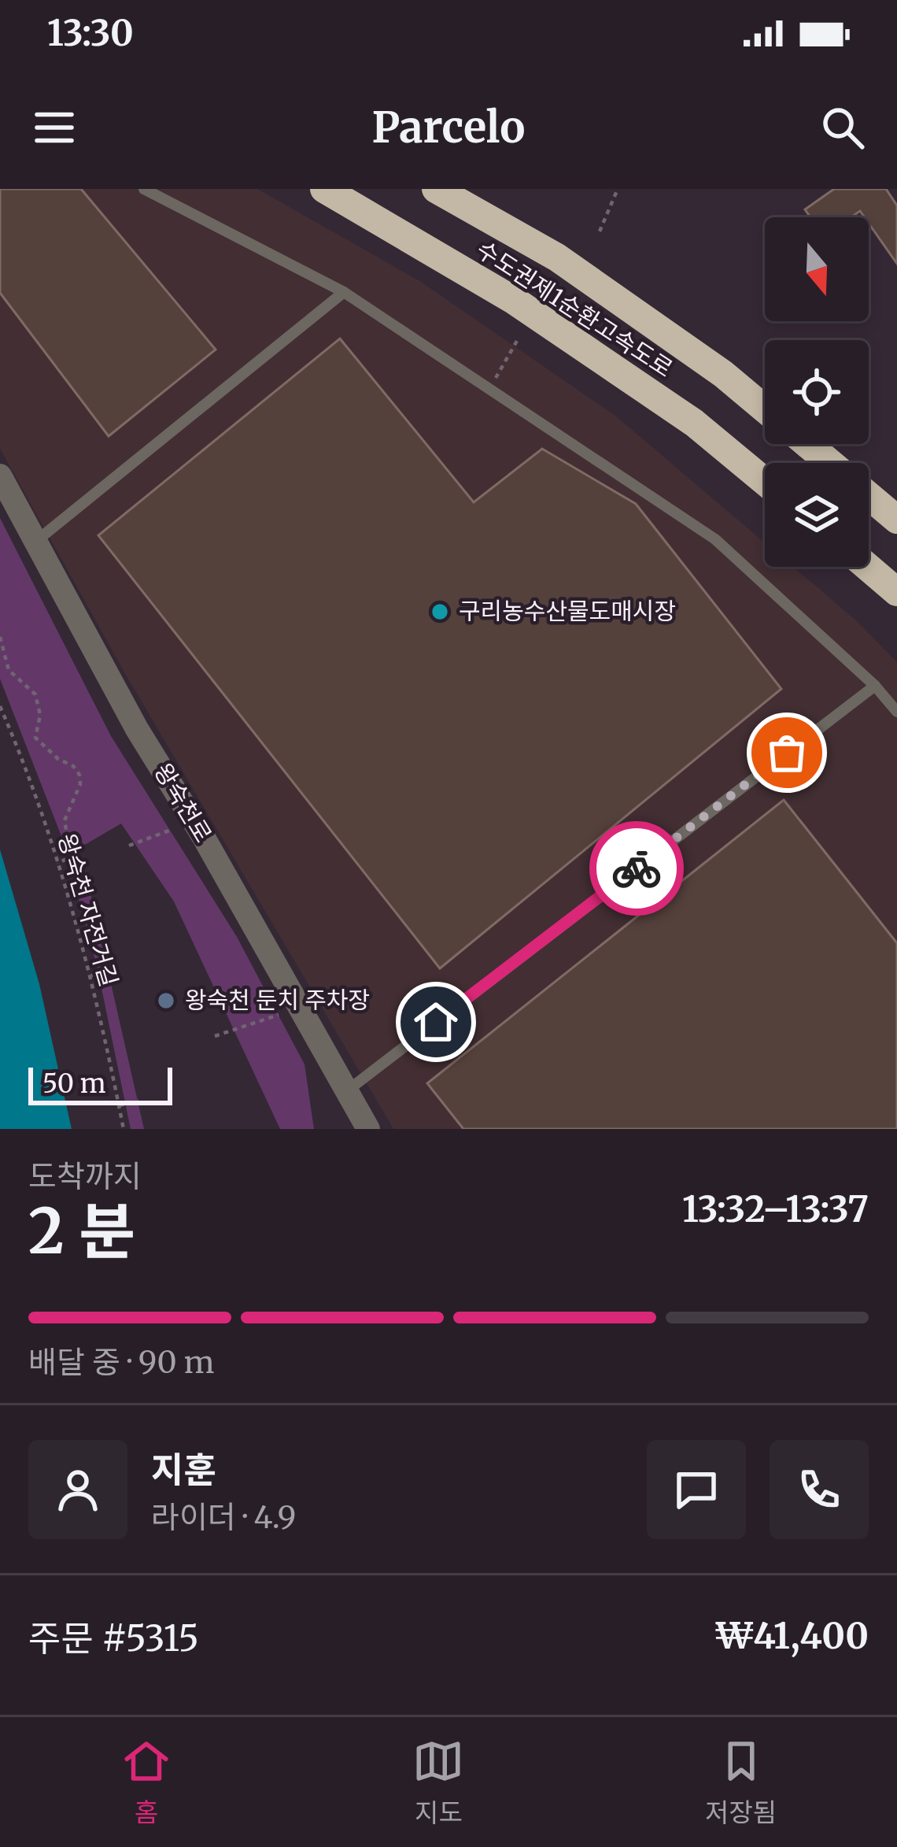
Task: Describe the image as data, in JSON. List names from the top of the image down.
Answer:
{
  "streets": {
    "highway": ["수도권제1순환고속도로"],
    "street": ["왕숙천로"],
    "path": ["왕숙천 자전거길"]
  },
  "places": ["구리농수산물도매시장", "왕숙천 둔치 주차장"],
  "scale_bar": "50 m",
  "north": "bottom",
  "page": {
    "status": "13:30",
    "header": "Parcelo",
    "scale": "50 m",
    "heading": ["2 분", "도착까지", "13:32–13:37"],
    "panel": [
      "지훈",
      "라이더 · 4.9",
      "주문 #5315",
      "₩41,400"
    ],
    "bar": "배달 중 · 90 m",
    "tabs": ["홈", "지도", "저장됨"]
  }
}
